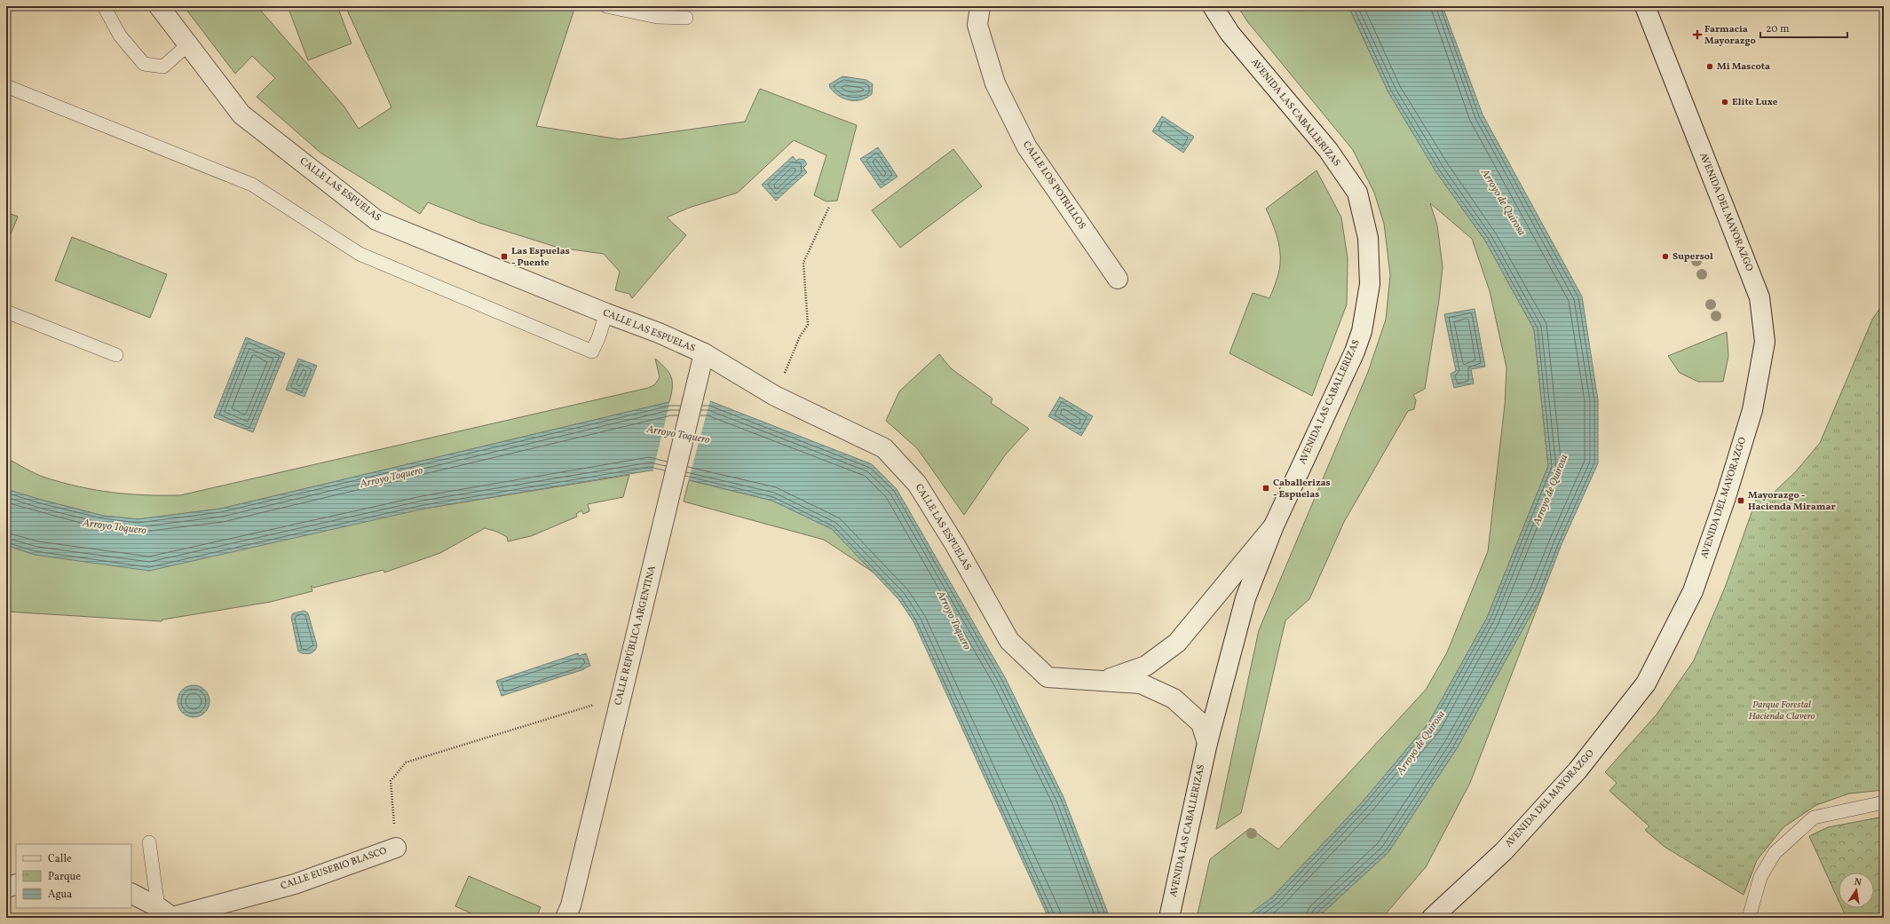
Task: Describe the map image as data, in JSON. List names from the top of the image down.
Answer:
{
  "streets": {
    "street": [
      "AVENIDA LAS CABALLERIZAS",
      "CALLE LOS POTRILLOS",
      "CALLE LAS ESPUELAS",
      "AVENIDA DEL MAYORAZGO",
      "CALLE REPÚBLICA ARGENTINA",
      "CALLE EUSEBIO BLASCO"
    ]
  },
  "crossings": [
    ["AVENIDA LAS CABALLERIZAS", "CALLE LAS ESPUELAS"],
    ["CALLE LAS ESPUELAS", "CALLE REPÚBLICA ARGENTINA"],
    ["CALLE REPÚBLICA ARGENTINA", "CALLE EUSEBIO BLASCO"]
  ],
  "water": ["Arroyo de Quirosa", "Arroyo Toquero"],
  "parks": ["Parque Forestal Hacienda Clavero"],
  "places": {
    "health": ["Farmacia Mayorazgo"],
    "other": ["Mi Mascota", "Elite Luxe", "Supersol"],
    "transit": ["Las Espuelas - Puente", "Caballerizas - Espuelas", "Mayorazgo - Hacienda Miramar"]
  },
  "legend": ["Calle", "Parque", "Agua"],
  "scale_bar": "20 m",
  "north": "top"
}
